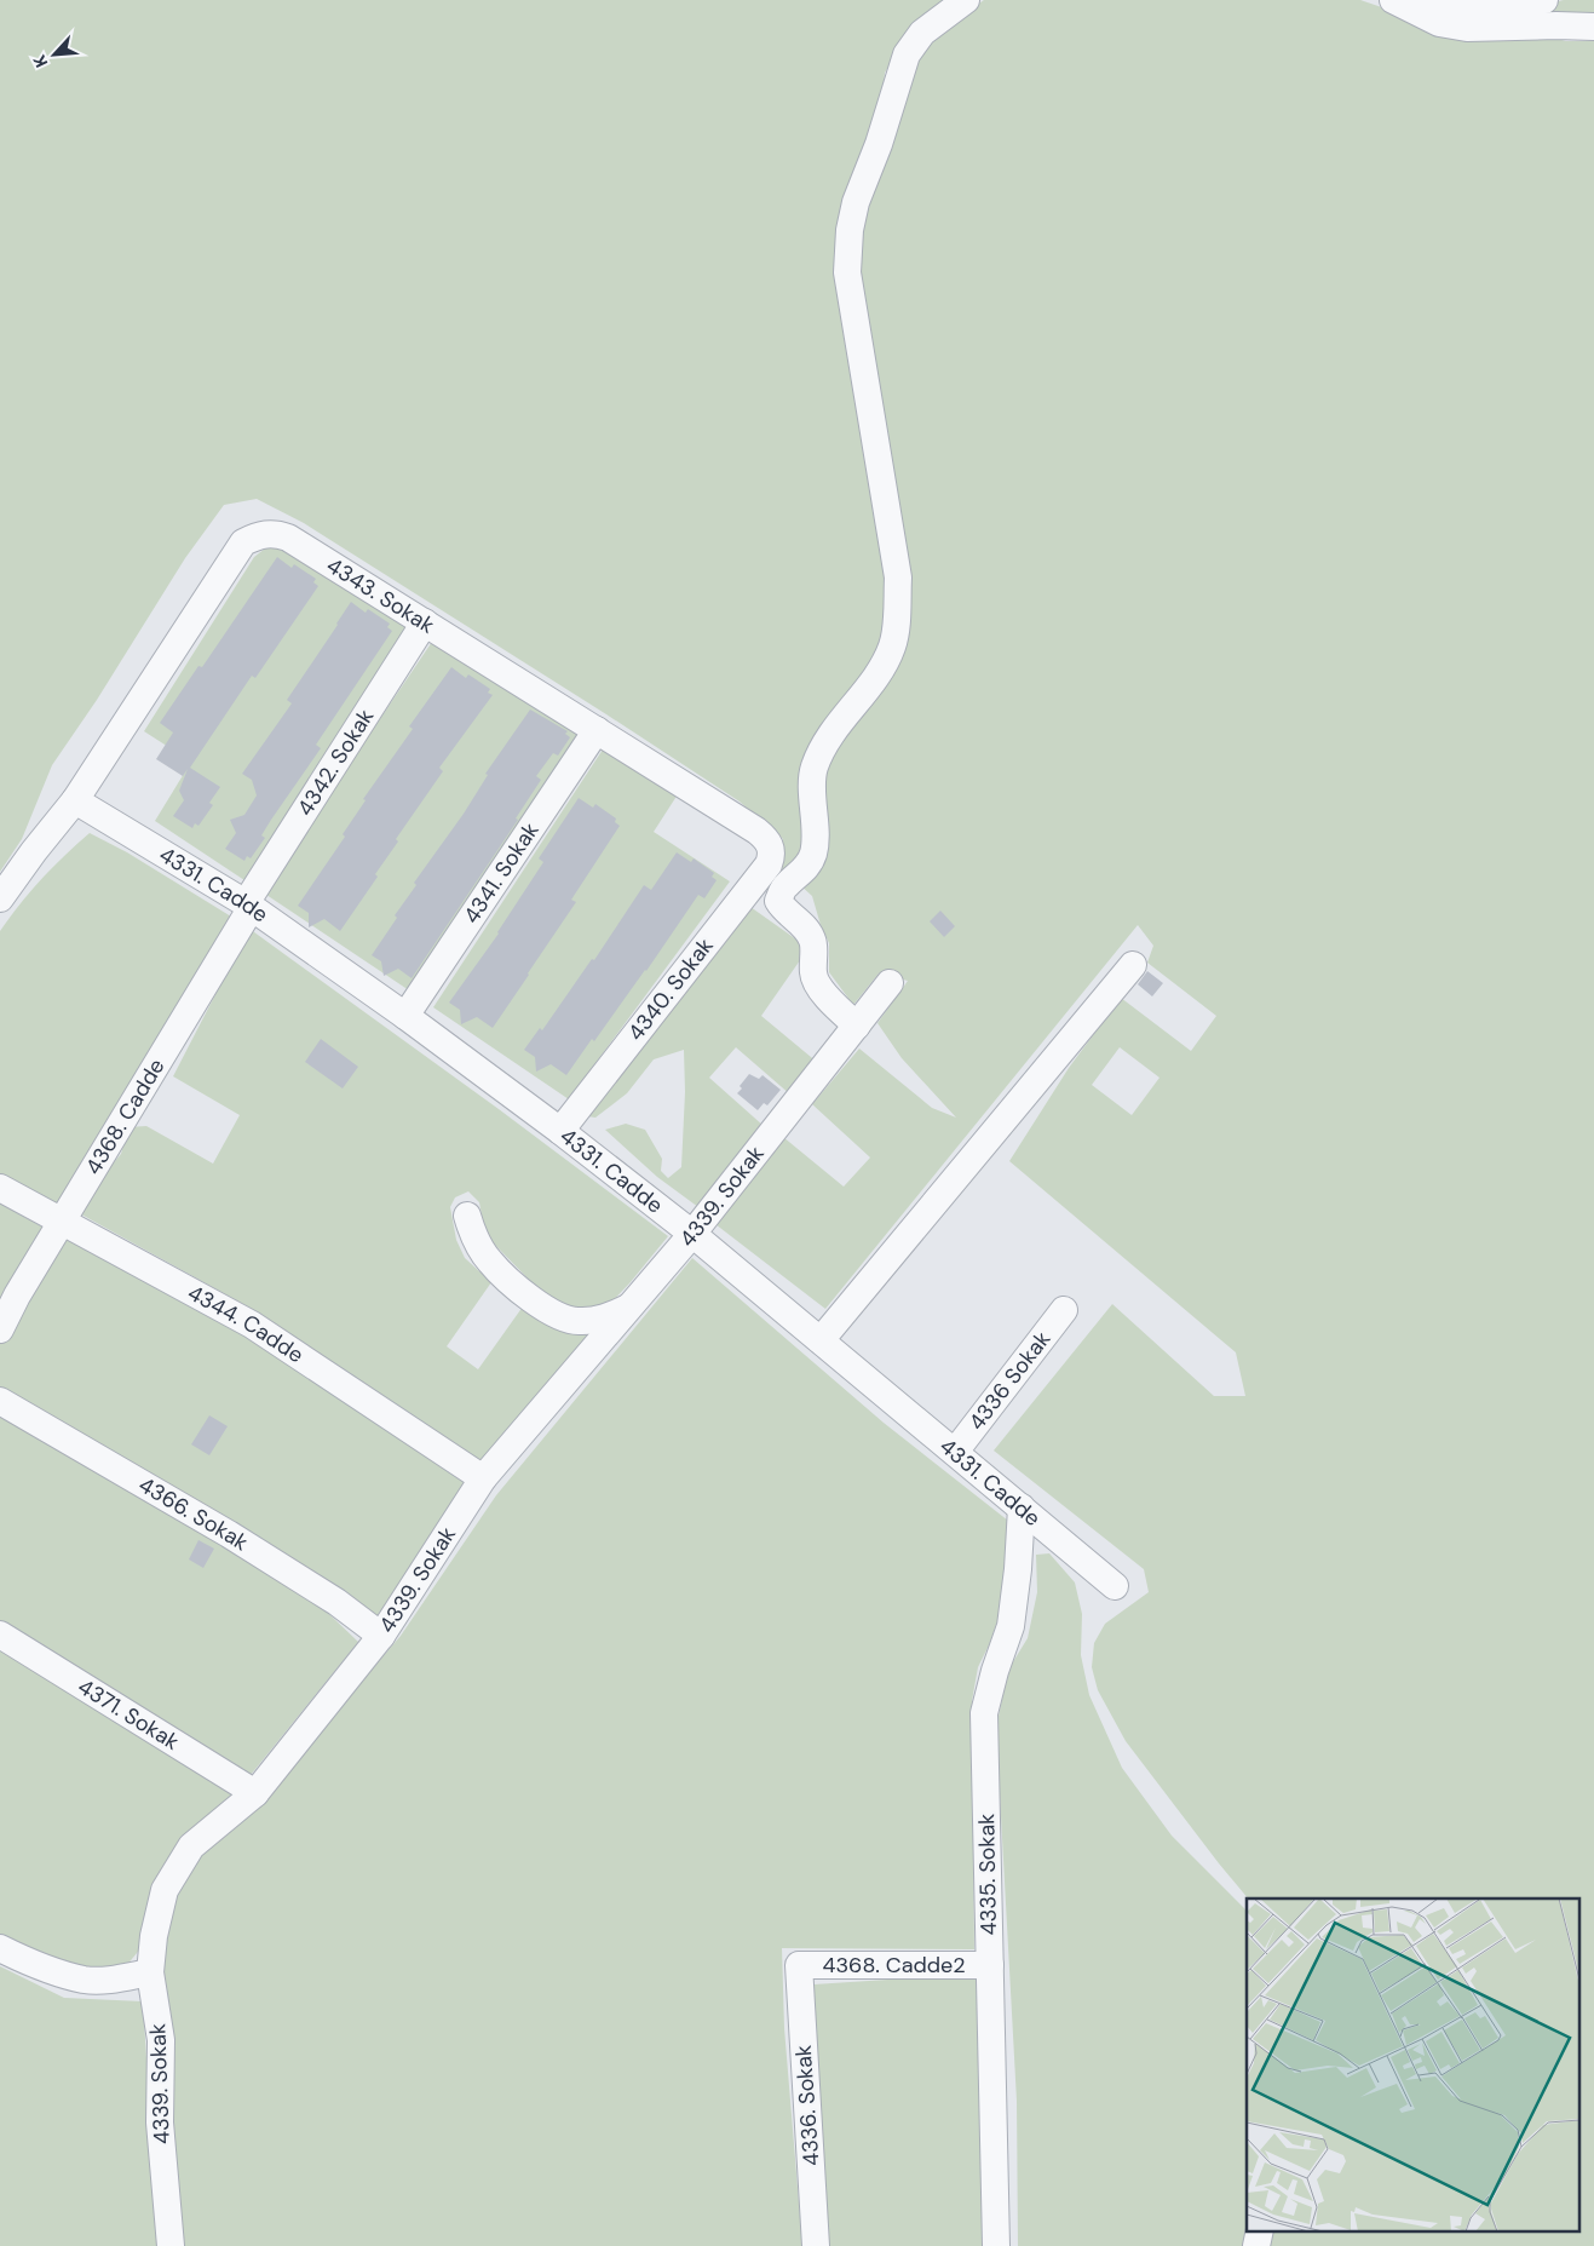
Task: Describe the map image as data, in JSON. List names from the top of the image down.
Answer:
{
  "streets": {
    "street": [
      "4343. Sokak",
      "4342. Sokak",
      "4341. Sokak",
      "4331. Cadde",
      "4340. Sokak",
      "4368. Cadde",
      "4339. Sokak",
      "4344. Cadde",
      "4336 Sokak",
      "4366. Sokak",
      "4371. Sokak",
      "4335. Sokak",
      "4368. Cadde2",
      "4336. Sokak"
    ]
  },
  "crossings": [
    ["4343. Sokak", "4342. Sokak"],
    ["4343. Sokak", "4341. Sokak"],
    ["4343. Sokak", "4331. Cadde"],
    ["4343. Sokak", "4340. Sokak"],
    ["4342. Sokak", "4331. Cadde"],
    ["4342. Sokak", "4368. Cadde"],
    ["4341. Sokak", "4331. Cadde"],
    ["4331. Cadde", "4340. Sokak"],
    ["4331. Cadde", "4368. Cadde"],
    ["4331. Cadde", "4339. Sokak"],
    ["4331. Cadde", "4336 Sokak"],
    ["4331. Cadde", "4335. Sokak"],
    ["4368. Cadde", "4344. Cadde"],
    ["4339. Sokak", "4344. Cadde"],
    ["4339. Sokak", "4366. Sokak"],
    ["4339. Sokak", "4371. Sokak"],
    ["4335. Sokak", "4368. Cadde2"],
    ["4368. Cadde2", "4336. Sokak"]
  ],
  "north": "bottom left"
}
